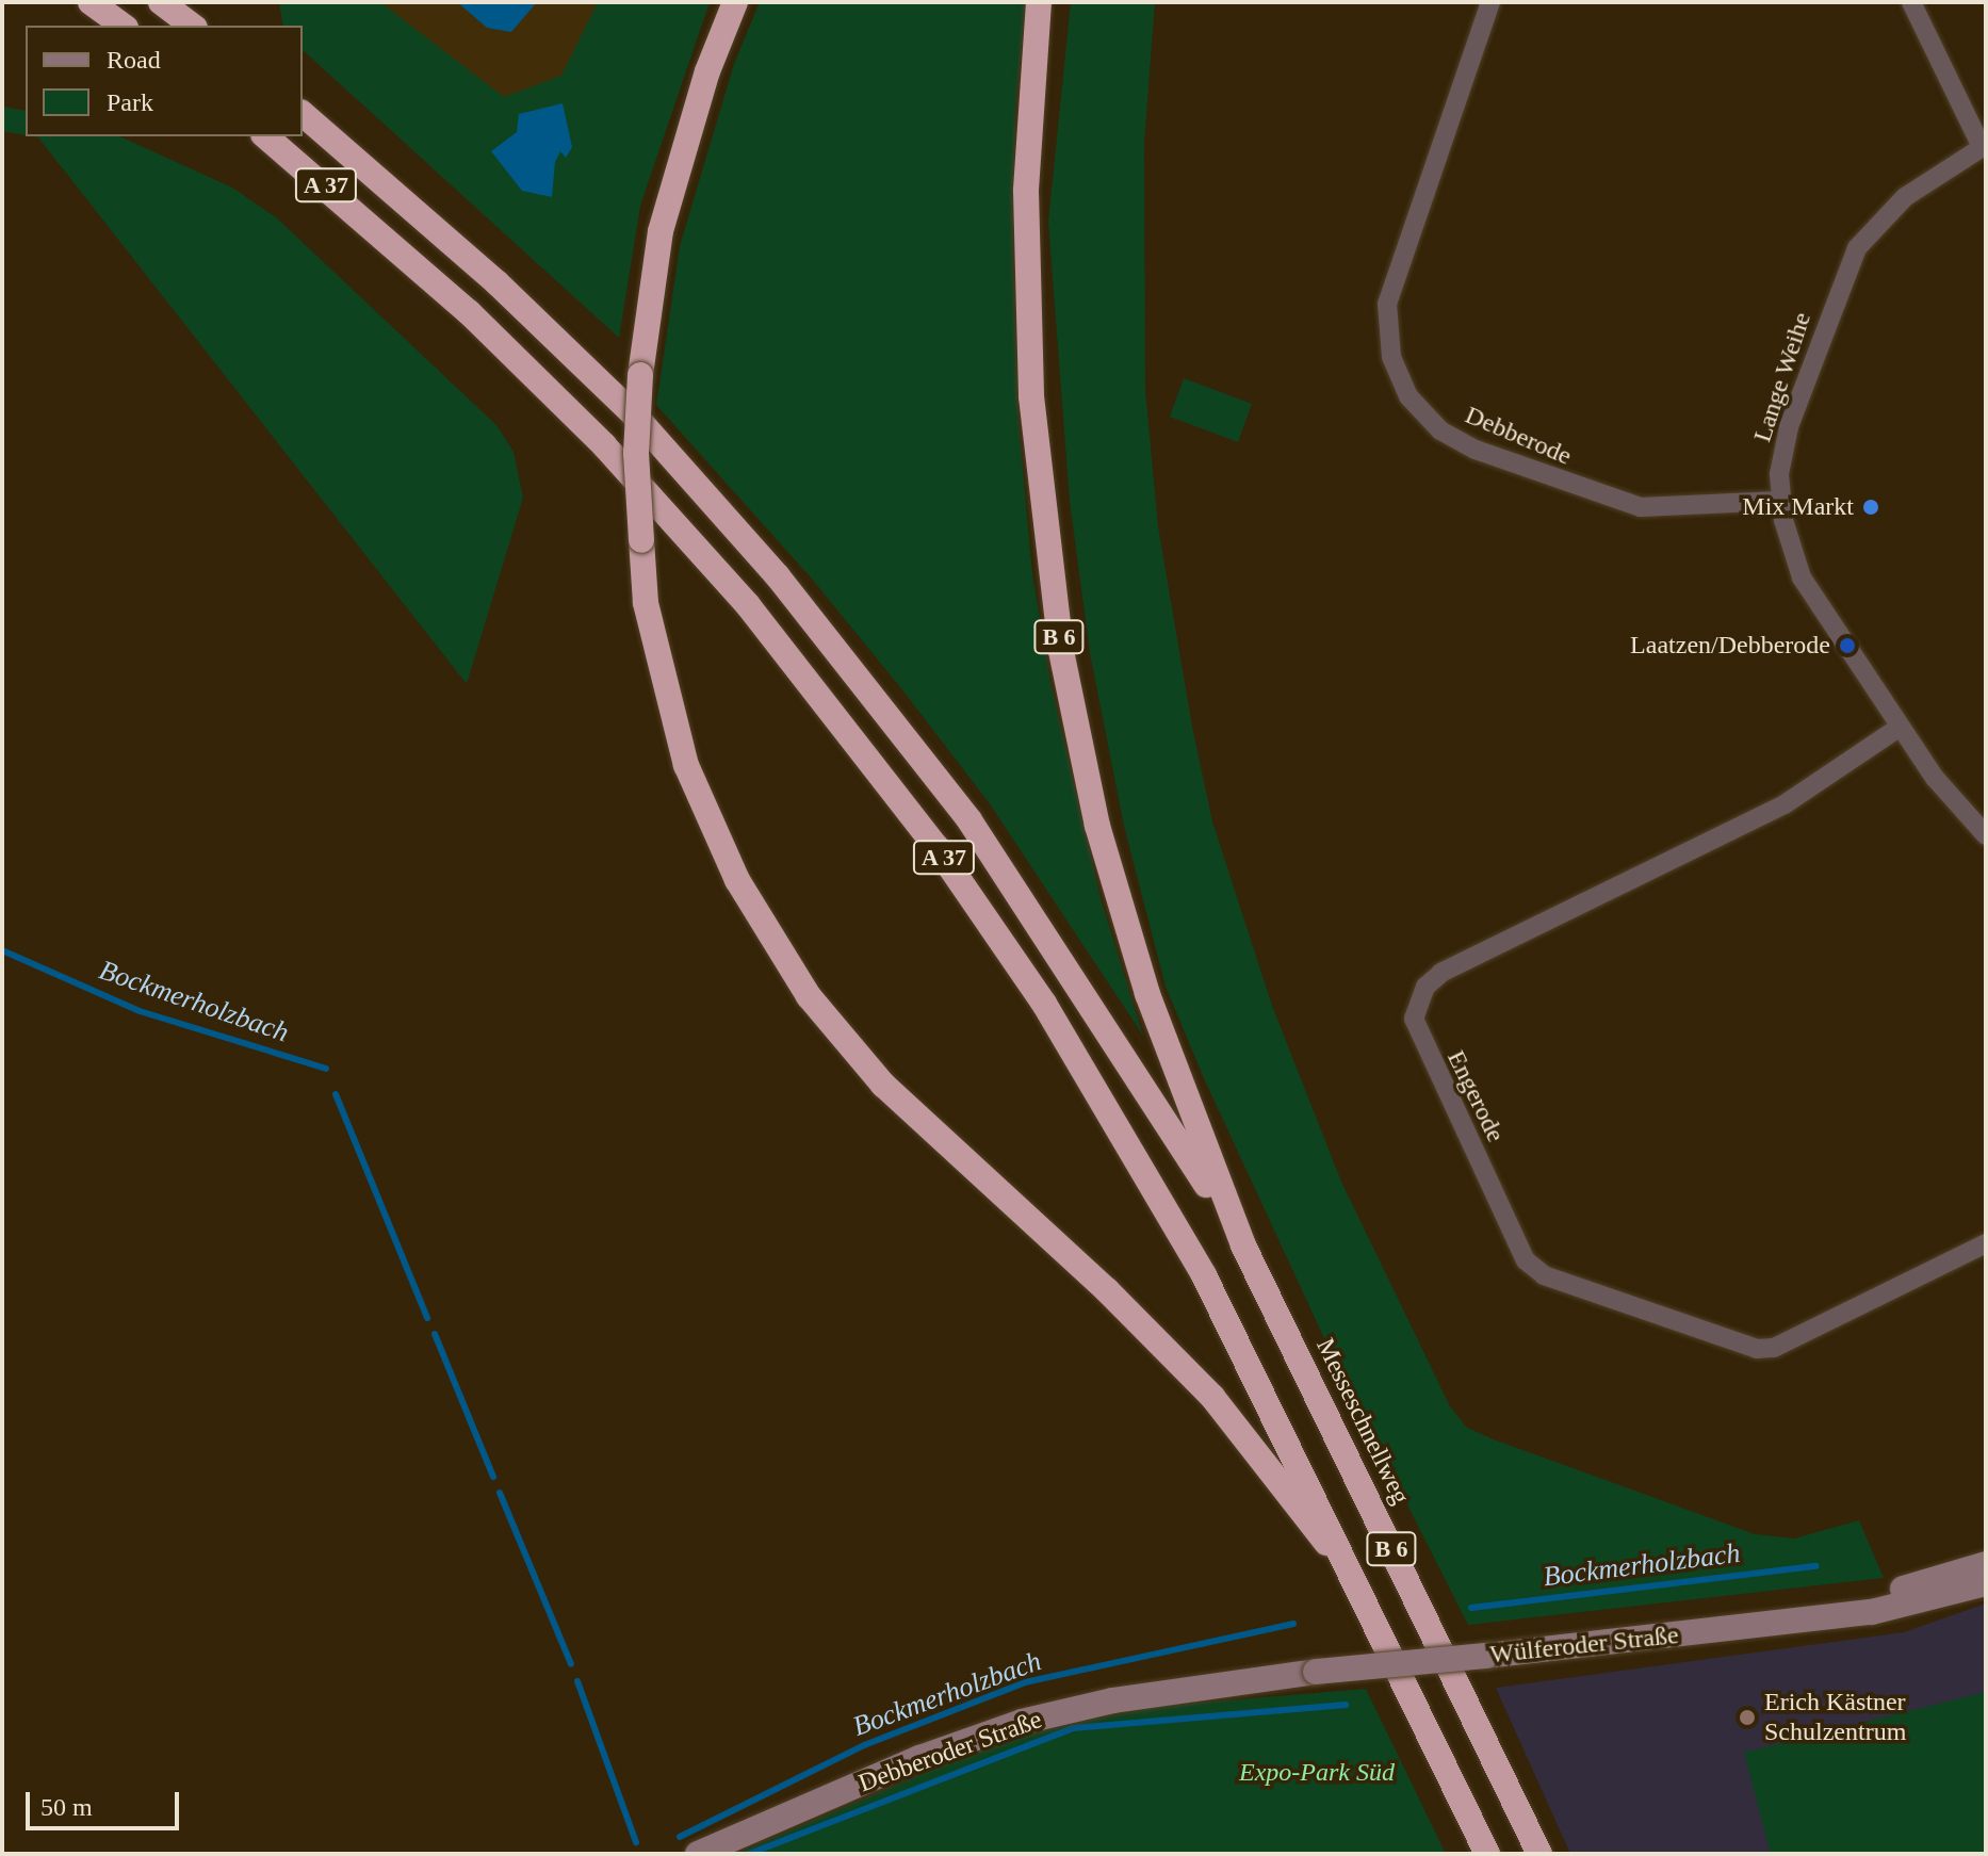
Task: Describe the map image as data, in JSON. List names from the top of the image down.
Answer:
{
  "streets": {
    "highway": ["A 37", "B 6", "Messeschnellweg"],
    "street": [
      "Lange Weihe",
      "Debberode",
      "Engerode",
      "Wülferoder Straße",
      "Debberoder Straße"
    ]
  },
  "crossings": [
    ["A 37", "B 6"],
    ["A 37", "Messeschnellweg"],
    ["Lange Weihe", "Debberode"],
    ["Lange Weihe", "Engerode"],
    ["B 6", "Messeschnellweg"],
    ["Wülferoder Straße", "Debberoder Straße"]
  ],
  "water": ["Bockmerholzbach"],
  "parks": ["Expo-Park Süd"],
  "places": ["Mix Markt", "Laatzen/Debberode", "Erich Kästner Schulzentrum"],
  "legend": ["Road", "Park"],
  "scale_bar": "50 m"
}
